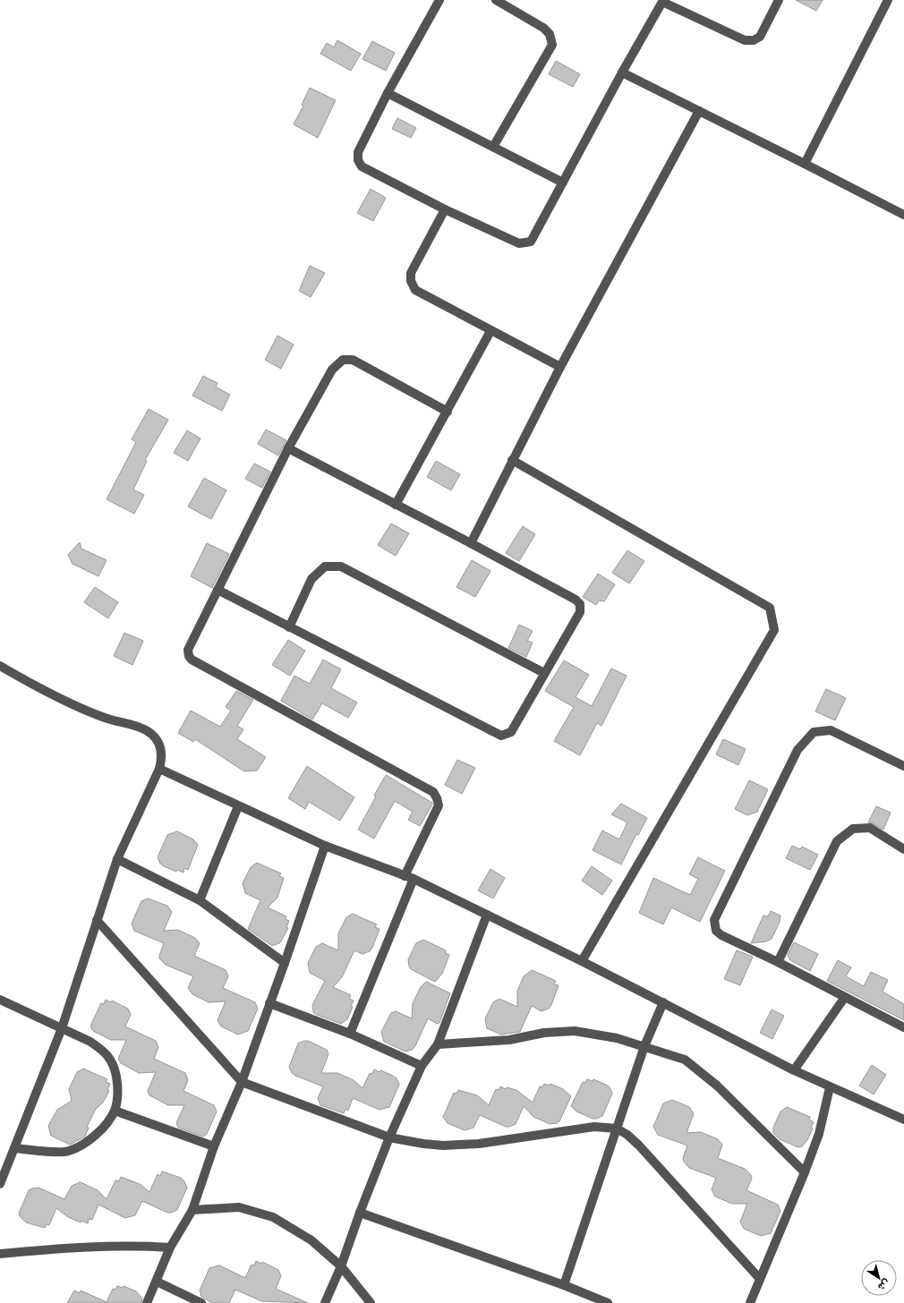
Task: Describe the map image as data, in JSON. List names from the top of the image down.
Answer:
{
  "north": "bottom right"
}
